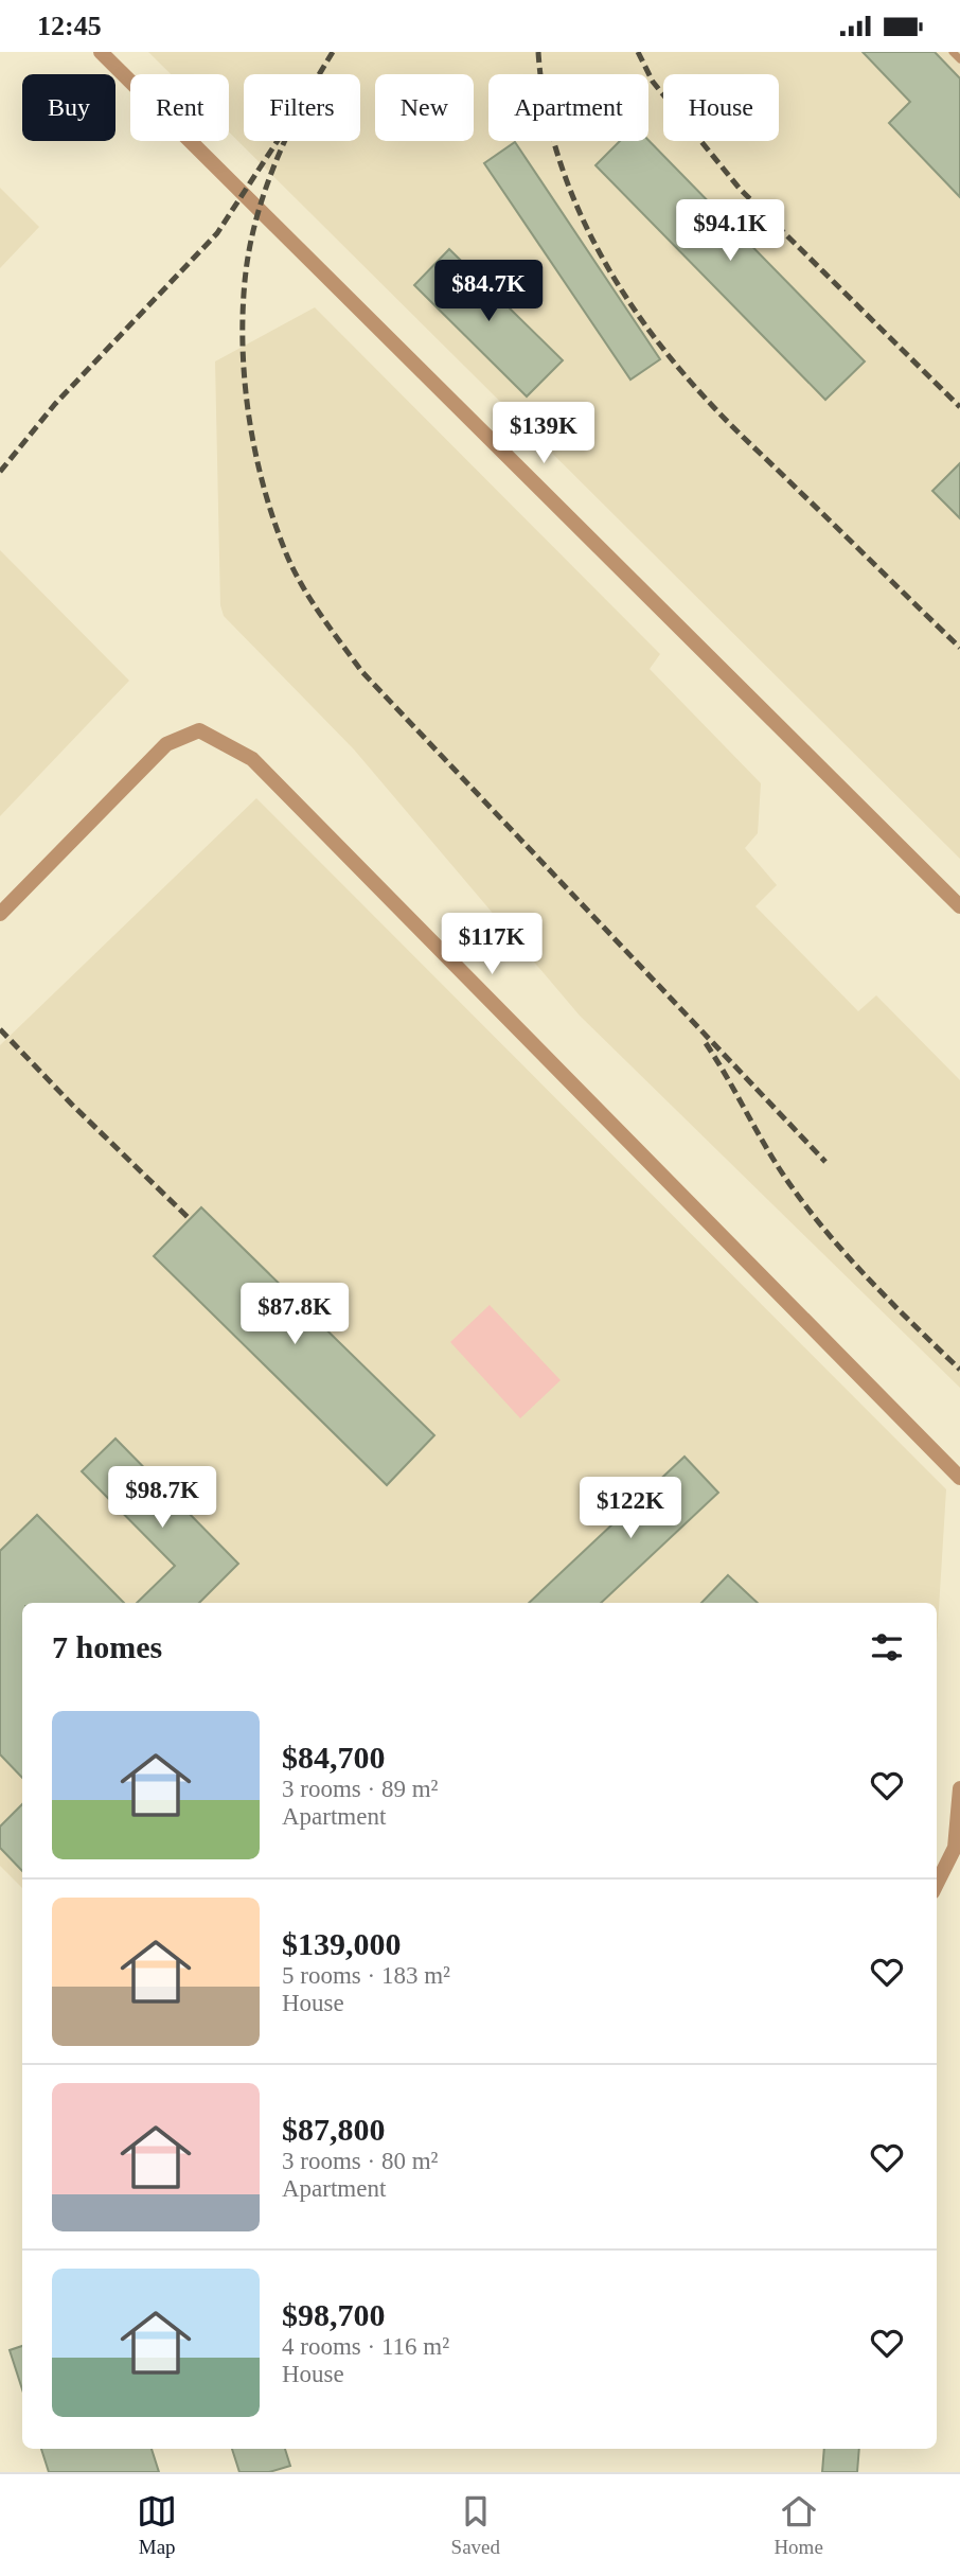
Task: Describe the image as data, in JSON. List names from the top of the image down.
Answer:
{
  "page": {
    "status": "12:45",
    "chip": [
      "Buy",
      "Rent",
      "Filters",
      "New",
      "Apartment",
      "House"
    ],
    "price": [
      "$94.1K",
      "$84.7K",
      "$139K",
      "$117K",
      "$87.8K",
      "$98.7K",
      "$122K"
    ],
    "heading": "7 homes",
    "list": [
      {
        "name": "$84,700",
        "note": "3 rooms · 89 m² · Apartment"
      },
      {
        "name": "$139,000",
        "note": "5 rooms · 183 m² · House"
      },
      {
        "name": "$87,800",
        "note": "3 rooms · 80 m² · Apartment"
      },
      {
        "name": "$98,700",
        "note": "4 rooms · 116 m² · House"
      }
    ],
    "tabs": ["Map", "Saved", "Home"]
  }
}
